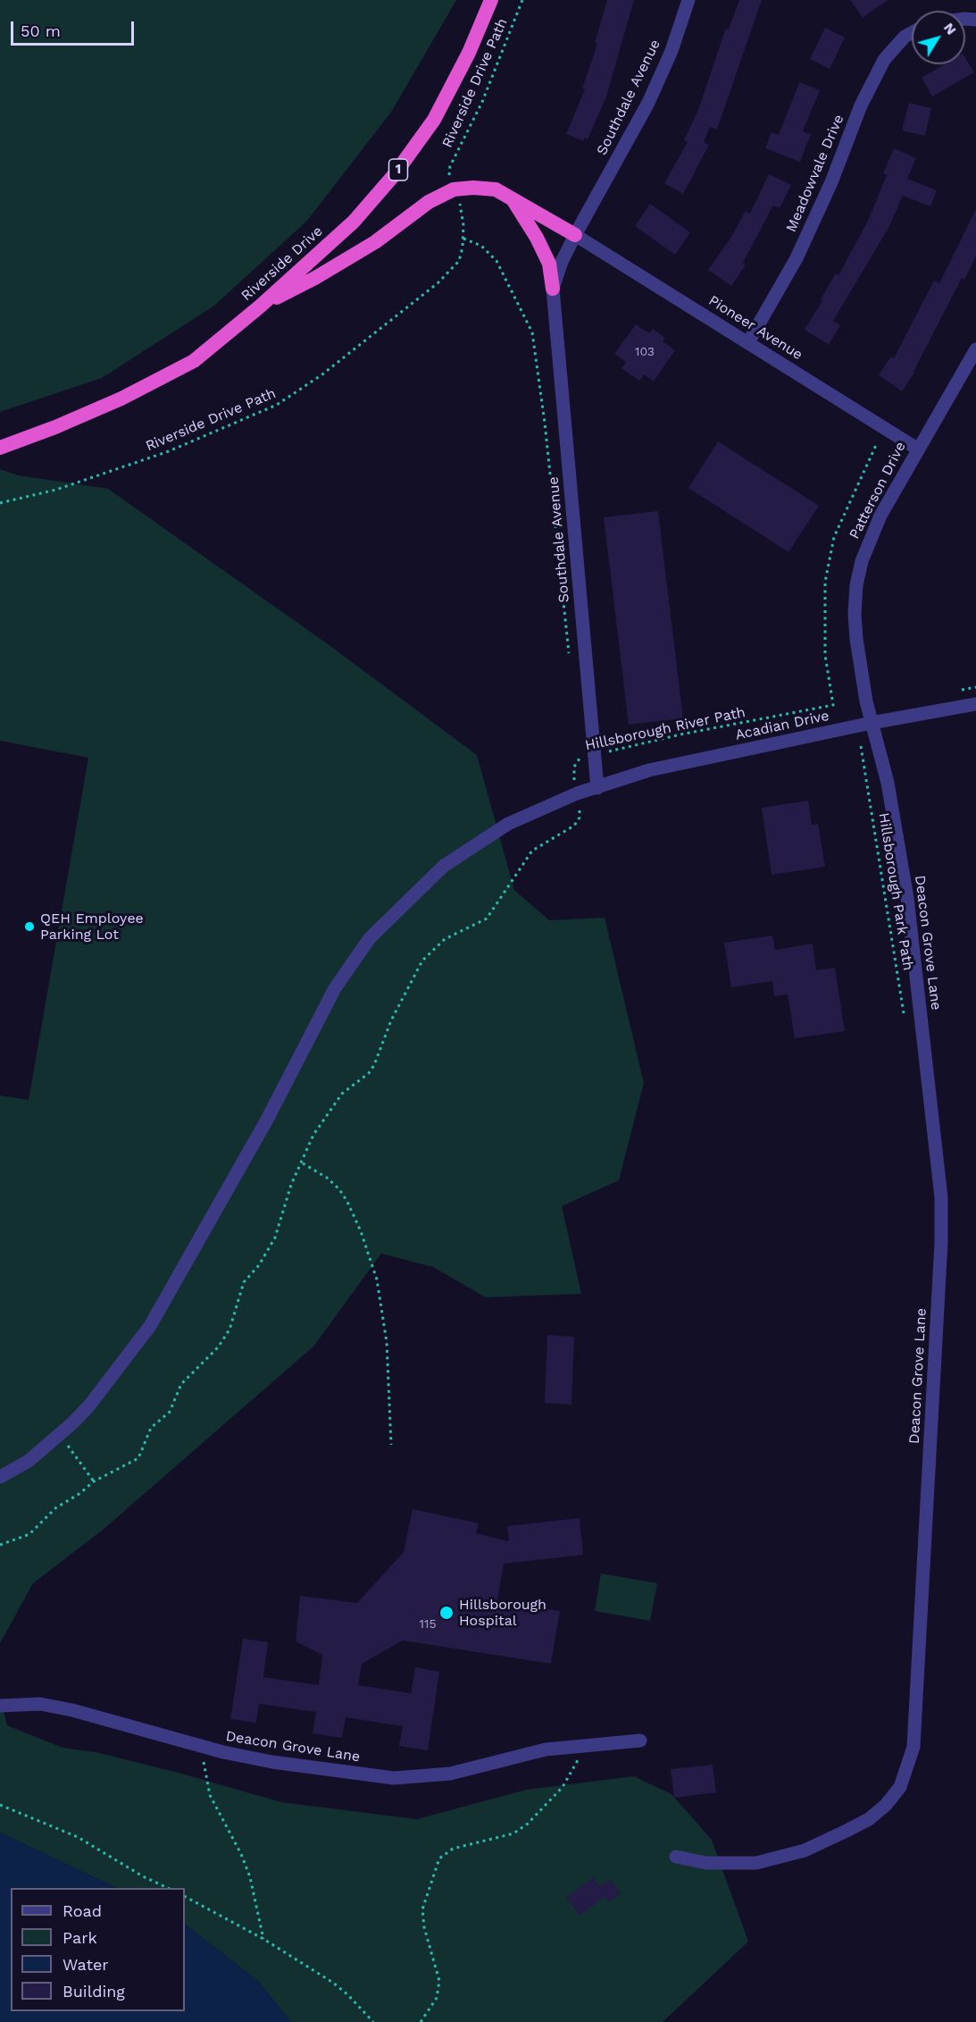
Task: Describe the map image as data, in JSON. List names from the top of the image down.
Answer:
{
  "streets": {
    "highway": ["1", "Riverside Drive"],
    "street": [
      "Southdale Avenue",
      "Meadowvale Drive",
      "Pioneer Avenue",
      "Patterson Drive",
      "Acadian Drive",
      "Deacon Grove Lane"
    ],
    "path": ["Riverside Drive Path", "Hillsborough River Path", "Hillsborough Park Path"]
  },
  "crossings": [
    ["Southdale Avenue", "Pioneer Avenue"],
    ["Southdale Avenue", "Acadian Drive"],
    ["Meadowvale Drive", "Pioneer Avenue"],
    ["Pioneer Avenue", "Patterson Drive"],
    ["Patterson Drive", "Acadian Drive"],
    ["Patterson Drive", "Deacon Grove Lane"],
    ["Acadian Drive", "Hillsborough River Path"],
    ["Acadian Drive", "Deacon Grove Lane"]
  ],
  "places": ["QEH Employee Parking Lot", "Hillsborough Hospital"],
  "house_numbers": ["103", "115"],
  "legend": [
    "Road",
    "Park",
    "Water",
    "Building"
  ],
  "scale_bar": "50 m",
  "north": "top right"
}
